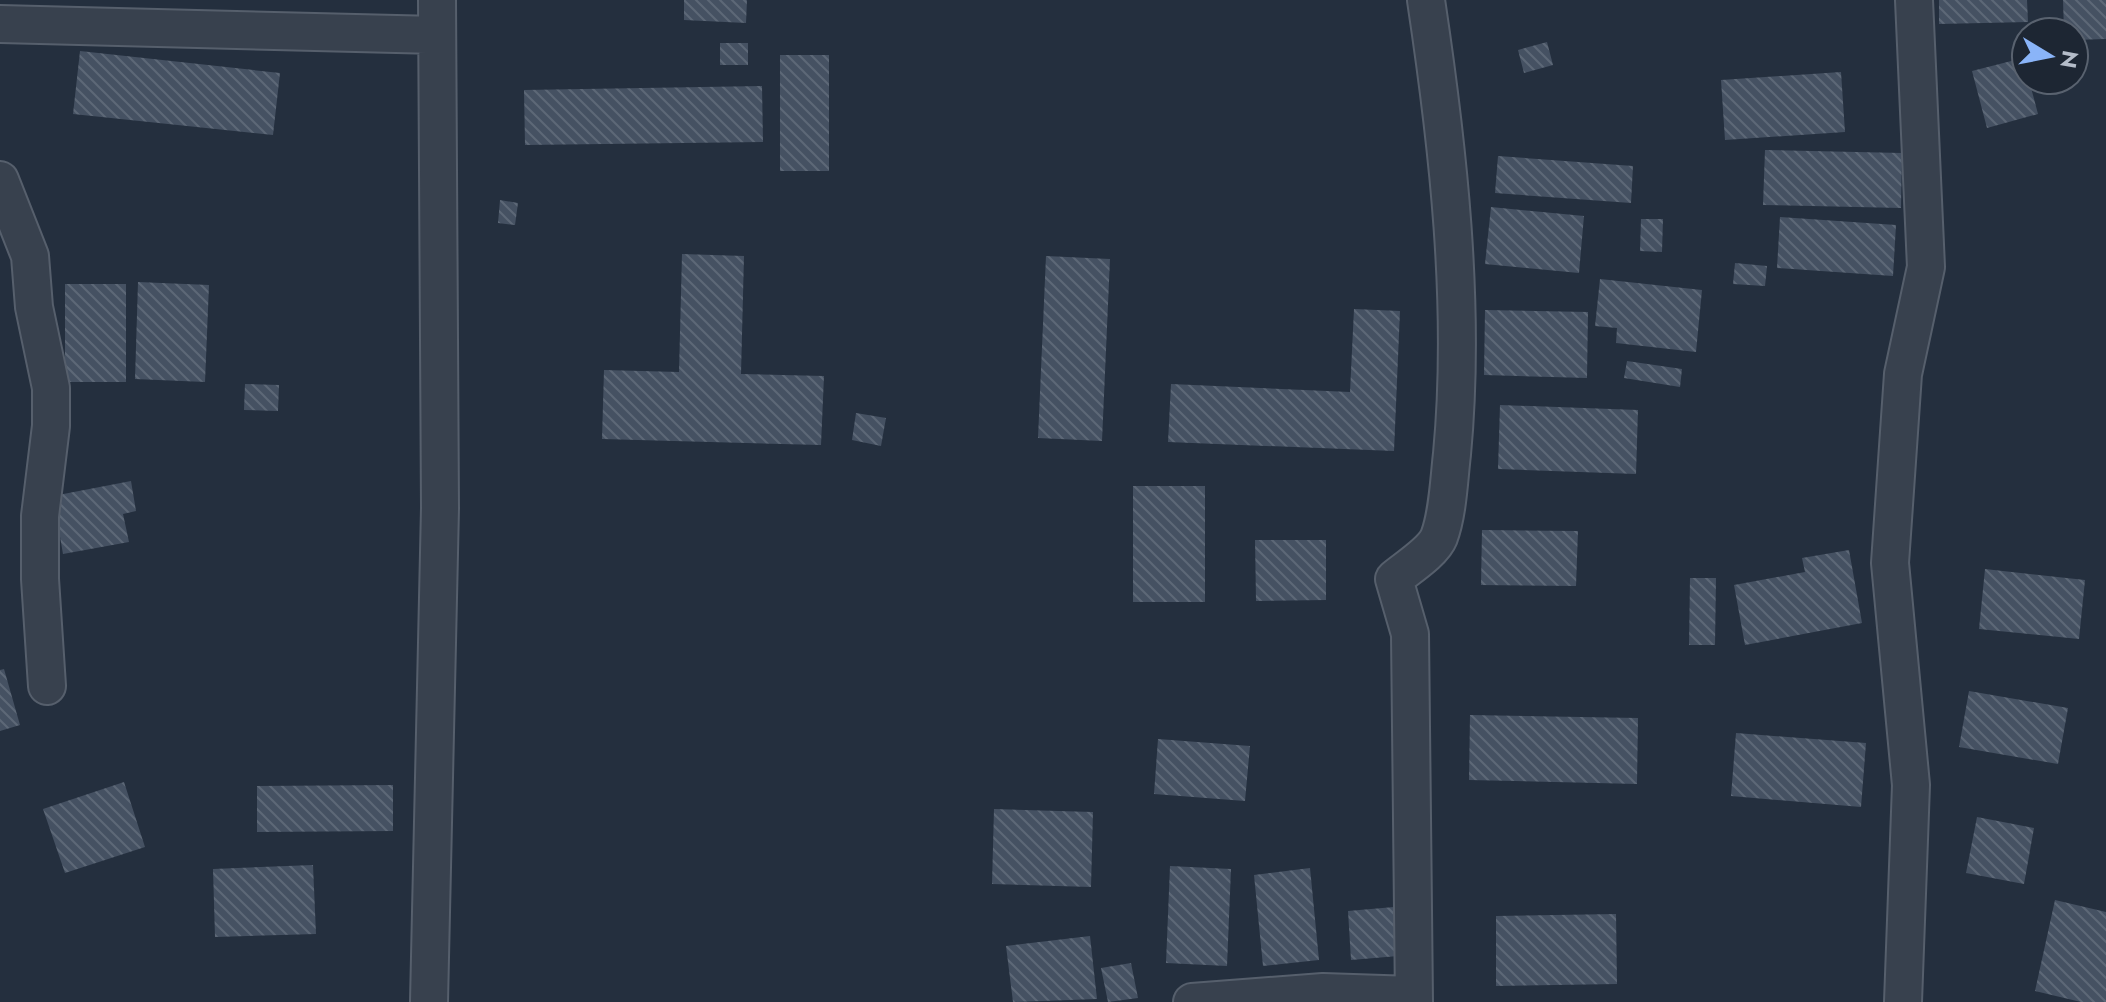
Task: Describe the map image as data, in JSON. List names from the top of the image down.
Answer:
{
  "north": "right"
}
